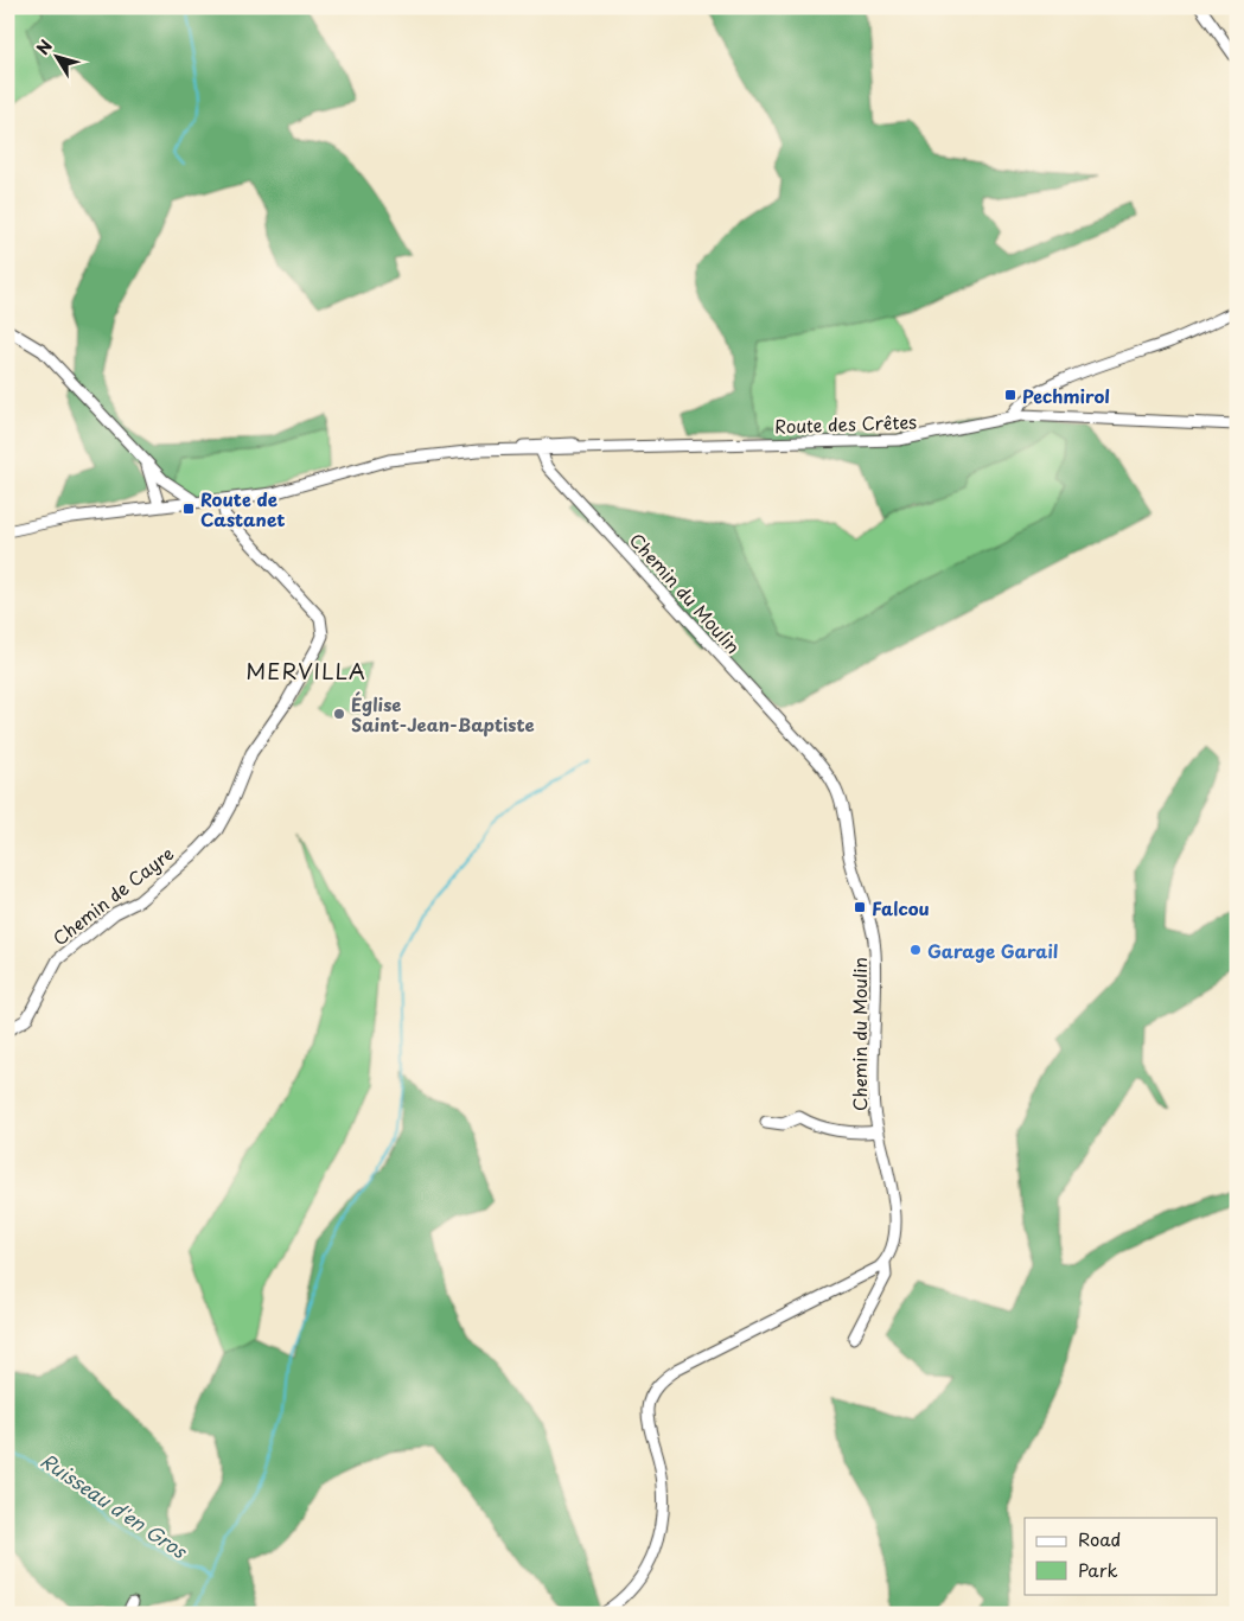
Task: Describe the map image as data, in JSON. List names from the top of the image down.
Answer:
{
  "streets": {
    "street": ["Route des Crêtes", "Chemin du Moulin", "Chemin de Cayre"]
  },
  "crossings": [
    ["Route des Crêtes", "Chemin du Moulin"],
    ["Route des Crêtes", "Chemin de Cayre"]
  ],
  "districts": ["MERVILLA"],
  "water": ["Ruisseau d'en Gros"],
  "places": {
    "transit": ["Pechmirol", "Route de Castanet", "Falcou"],
    "other": ["Église Saint-Jean-Baptiste", "Garage Garail"]
  },
  "legend": ["Road", "Park"],
  "north": "top left"
}
